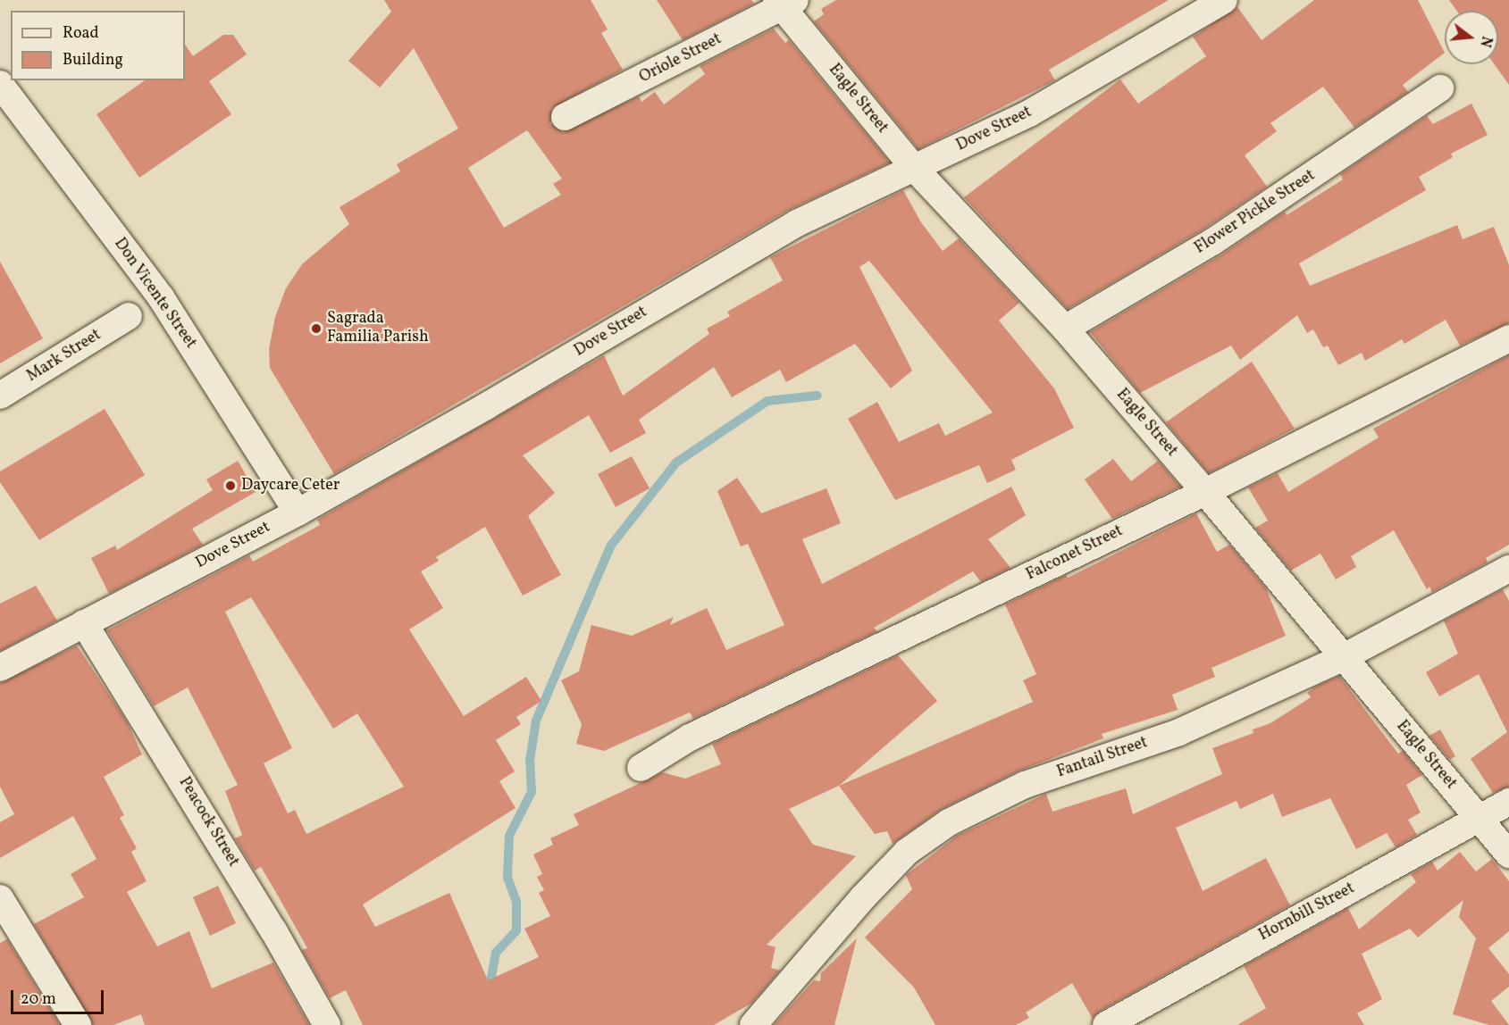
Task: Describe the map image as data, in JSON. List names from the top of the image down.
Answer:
{
  "streets": {
    "street": [
      "Oriole Street",
      "Eagle Street",
      "Dove Street",
      "Flower Pickle Street",
      "Don Vicente Street",
      "Mark Street",
      "Falconet Street",
      "Fantail Street",
      "Peacock Street",
      "Hornbill Street"
    ]
  },
  "crossings": [
    ["Oriole Street", "Eagle Street"],
    ["Eagle Street", "Dove Street"],
    ["Eagle Street", "Flower Pickle Street"],
    ["Eagle Street", "Falconet Street"],
    ["Eagle Street", "Fantail Street"],
    ["Eagle Street", "Hornbill Street"],
    ["Dove Street", "Don Vicente Street"],
    ["Dove Street", "Peacock Street"]
  ],
  "places": ["Sagrada Familia Parish", "Daycare Ceter"],
  "legend": ["Road", "Building"],
  "scale_bar": "20 m",
  "north": "right"
}
